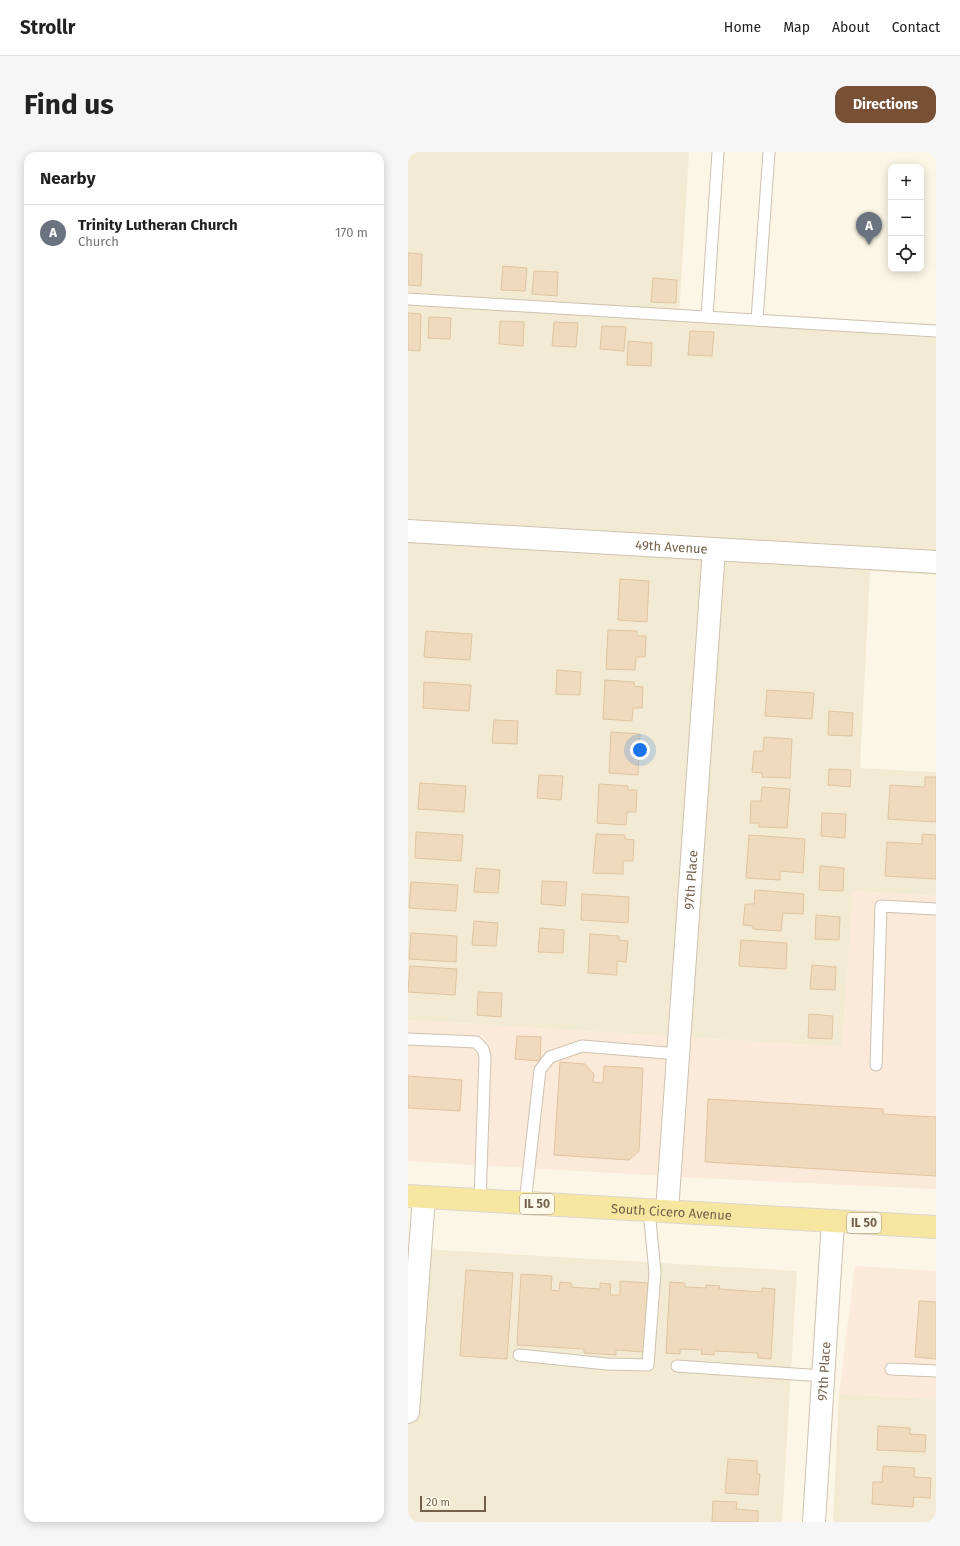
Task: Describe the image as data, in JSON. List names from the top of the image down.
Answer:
{
  "streets": {
    "main road": ["IL 50", "South Cicero Avenue"],
    "street": ["49th Avenue", "97th Place"]
  },
  "crossings": [
    ["49th Avenue", "97th Place"],
    ["97th Place", "South Cicero Avenue"]
  ],
  "scale_bar": "20 m",
  "page": {
    "header": "Strollr",
    "nav": [
      "Home",
      "Map",
      "About",
      "Contact"
    ],
    "buttons": "Directions",
    "title": "Find us",
    "heading": "Nearby",
    "map_buttons": ["+", "−"],
    "list": [
      {
        "mark": "A",
        "name": "Trinity Lutheran Church",
        "note": "Church",
        "value": "170 m"
      }
    ],
    "pins": "A",
    "scale": "20 m"
  }
}
